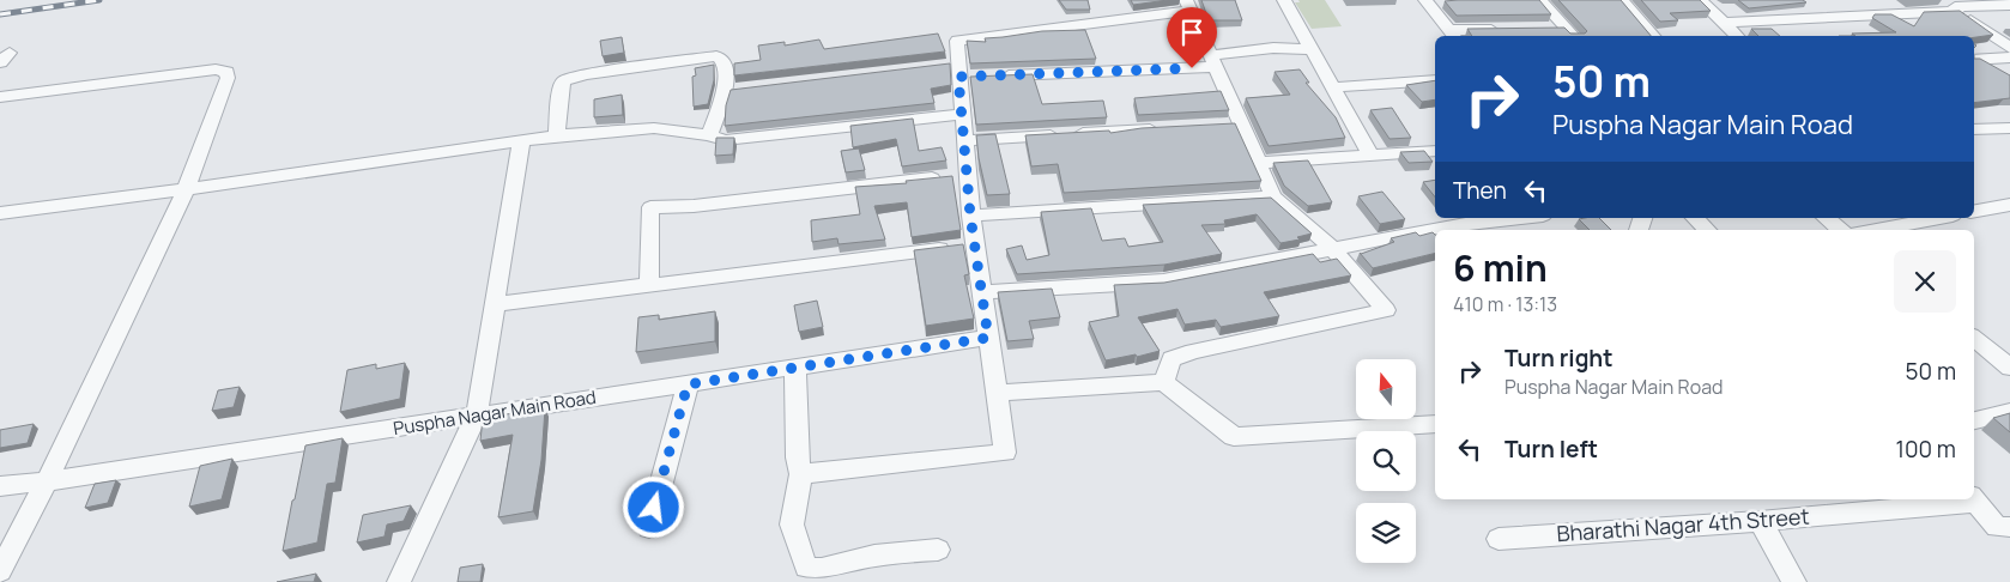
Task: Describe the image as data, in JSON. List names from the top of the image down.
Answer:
{
  "streets": {
    "street": ["Puspha Nagar Main Road", "Bharathi Nagar 4th Street"]
  },
  "north": "top",
  "page": {
    "turn": ["50 m", "Puspha Nagar Main Road"],
    "then": "Then",
    "heading": ["6 min", "410 m · 13:13"],
    "list": [
      {
        "name": "Turn right",
        "note": "Puspha Nagar Main Road",
        "value": "50 m"
      },
      {
        "name": "Turn left",
        "value": "100 m"
      }
    ]
  }
}
